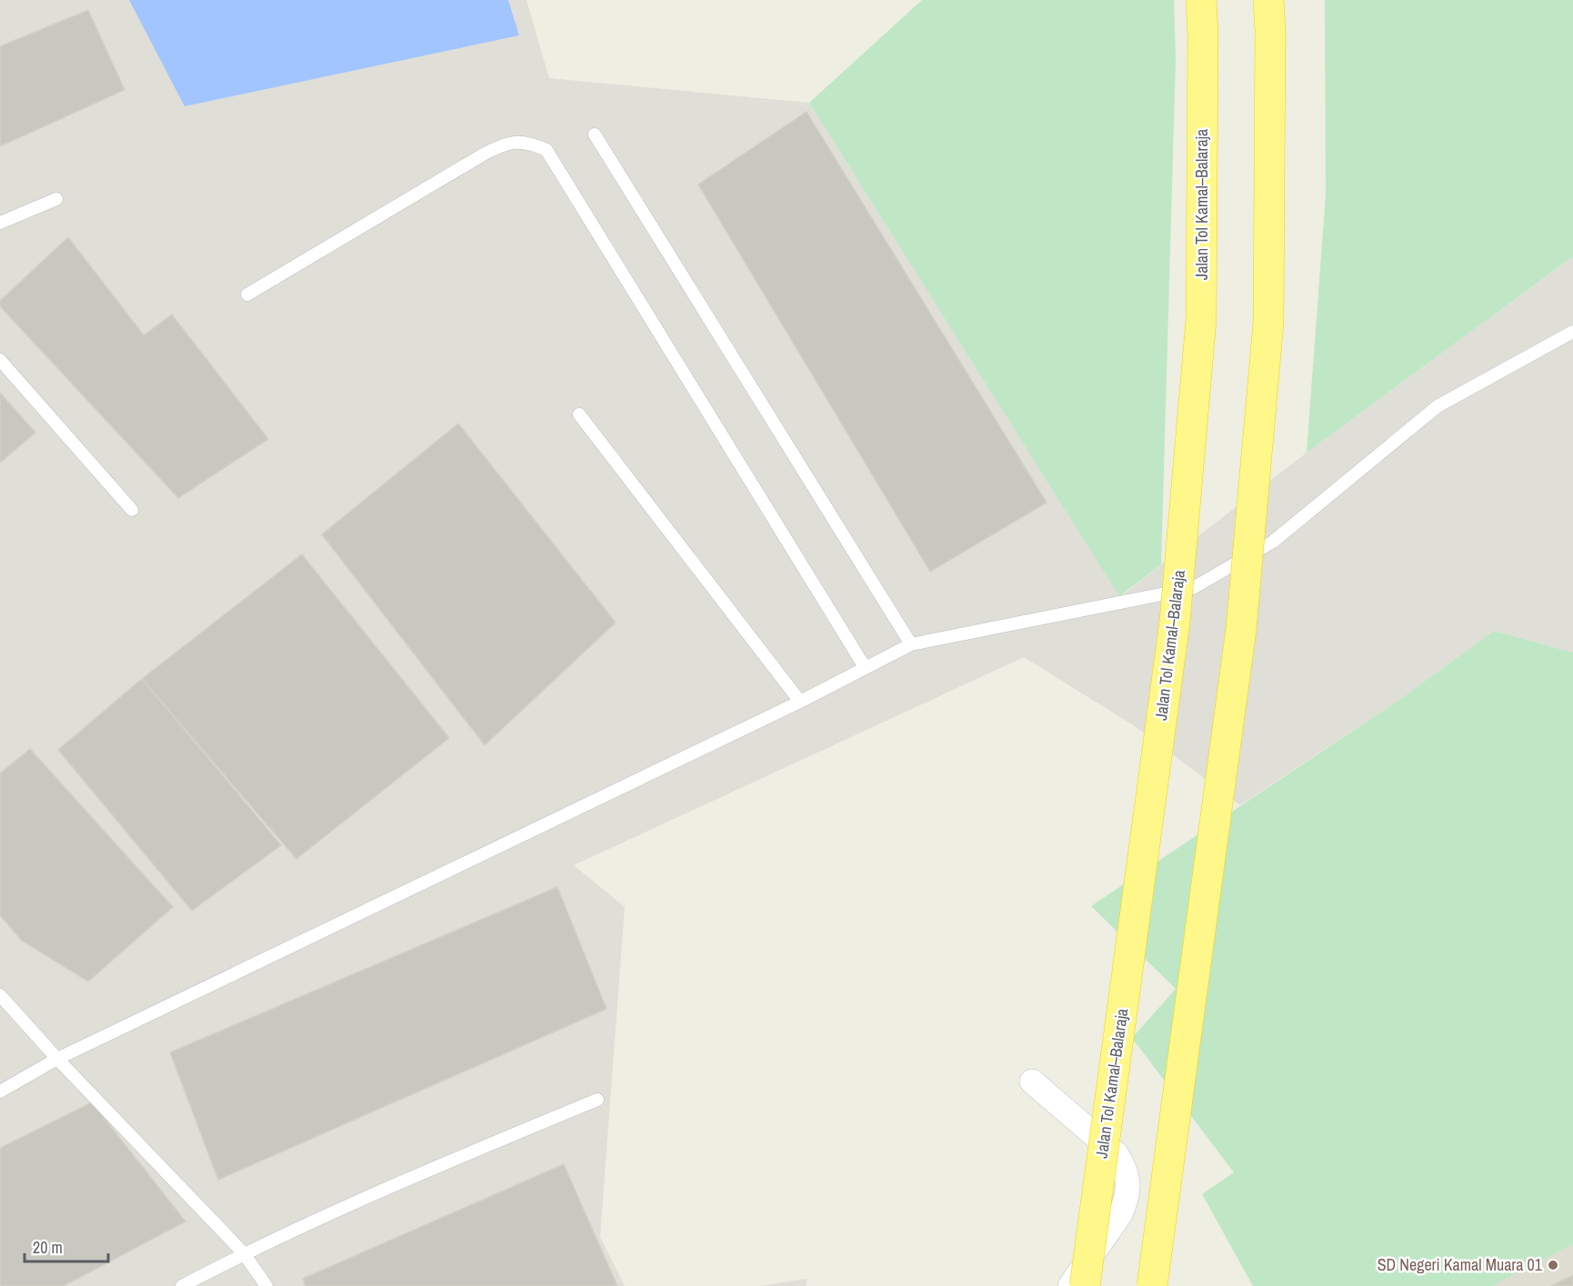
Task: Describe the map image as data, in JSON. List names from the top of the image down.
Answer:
{
  "streets": {
    "highway": ["Jalan Tol Kamal–Balaraja"]
  },
  "places": ["SD Negeri Kamal Muara 01"],
  "scale_bar": "20 m"
}
